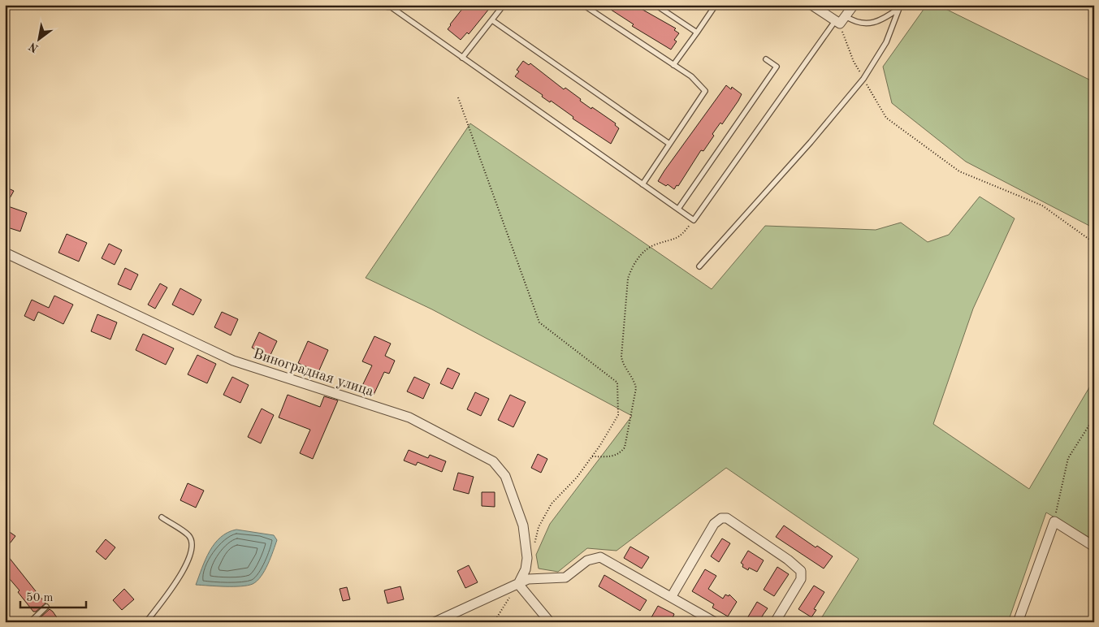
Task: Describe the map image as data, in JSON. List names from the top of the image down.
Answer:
{
  "streets": {
    "street": ["Виноградная улица"]
  },
  "scale_bar": "50 m",
  "north": "bottom left"
}
